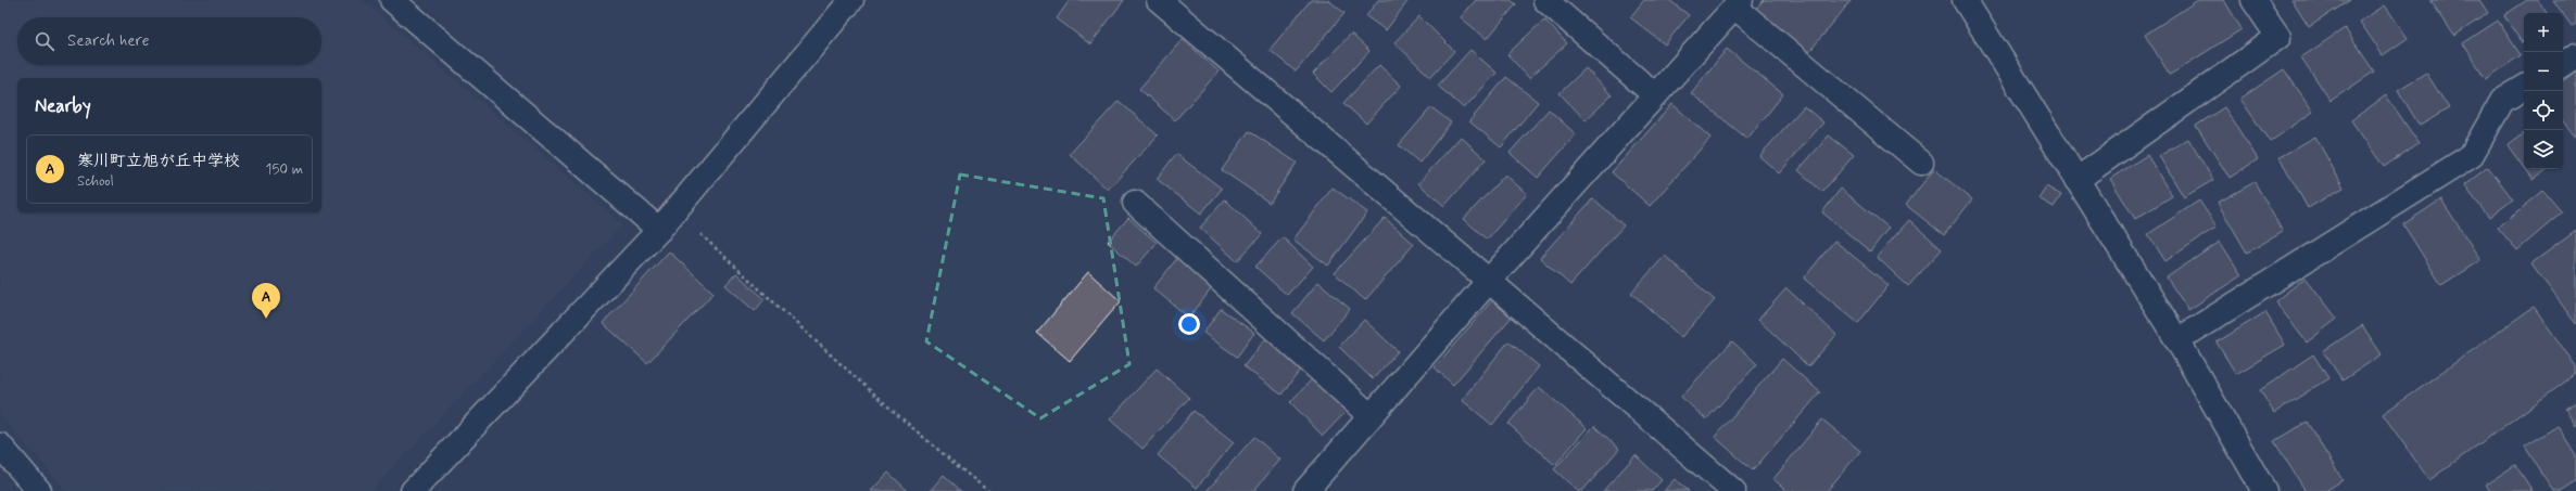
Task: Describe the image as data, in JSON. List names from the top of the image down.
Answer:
{
  "page": {
    "map_buttons": ["+", "−"],
    "search": "Search here",
    "heading": "Nearby",
    "list": [
      {
        "mark": "A",
        "name": "寒川町立旭が丘中学校",
        "note": "School",
        "value": "150 m"
      }
    ],
    "pins": "A"
  }
}
